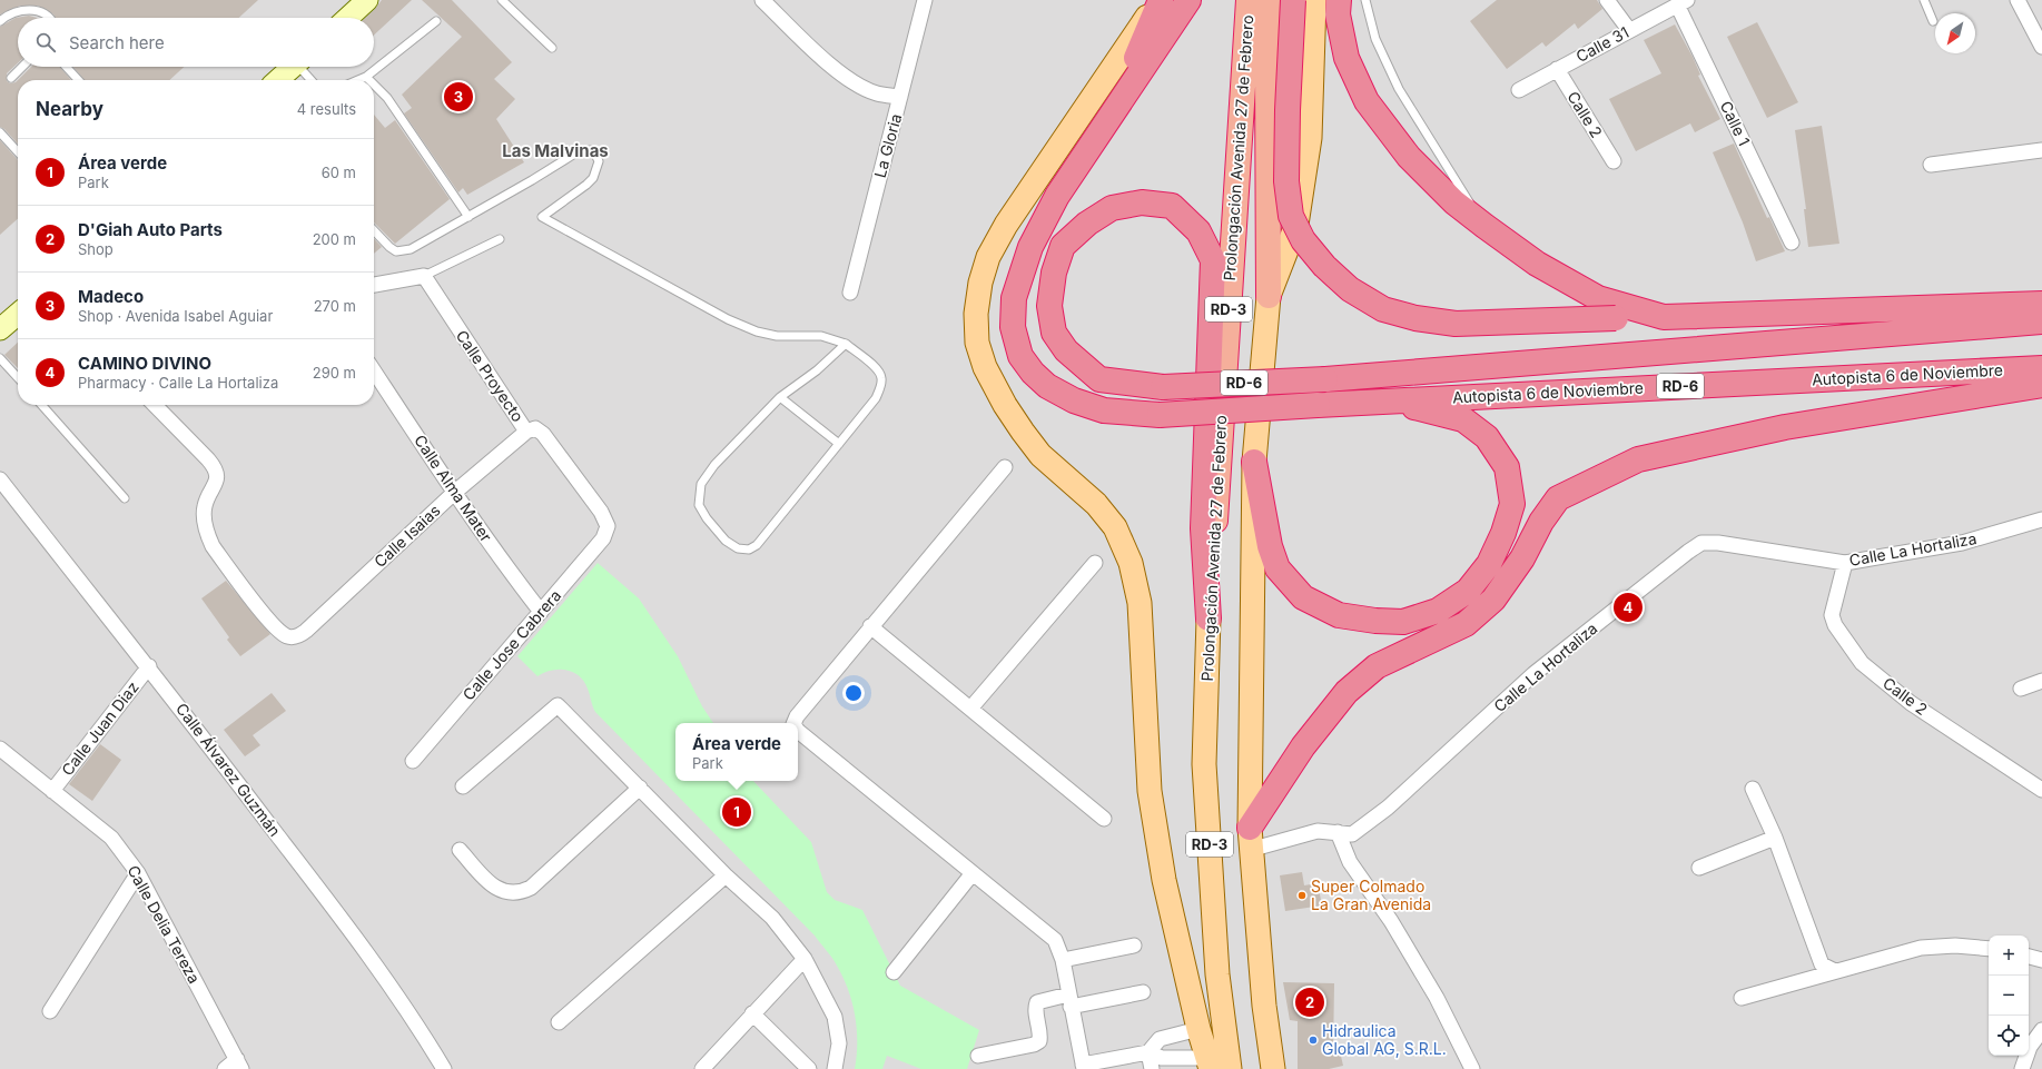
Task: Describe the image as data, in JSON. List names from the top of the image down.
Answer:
{
  "streets": {
    "highway": [
      "Prolongación Avenida 27 de Febrero",
      "RD-3",
      "Autopista 6 de Noviembre",
      "RD-6"
    ],
    "street": [
      "Calle 31",
      "Calle 2",
      "Calle 1",
      "La Gloria",
      "Calle Proyecto",
      "Calle Alma Mater",
      "Calle Isaias",
      "Calle La Hortaliza",
      "Calle Jose Cabrera",
      "Calle Juan Diaz",
      "Calle Álvarez Guzmán",
      "Calle Delia Tereza"
    ]
  },
  "crossings": [
    ["Calle 31", "Calle 2"],
    ["Calle 31", "Calle 1"],
    ["Calle 2", "Calle La Hortaliza"],
    ["Prolongación Avenida 27 de Febrero", "Autopista 6 de Noviembre"],
    ["Prolongación Avenida 27 de Febrero", "Calle La Hortaliza"],
    ["Calle Proyecto", "Calle Isaias"],
    ["Calle Proyecto", "Calle Jose Cabrera"],
    ["Calle Alma Mater", "Calle Isaias"],
    ["Calle Alma Mater", "Calle Jose Cabrera"],
    ["Calle Juan Diaz", "Calle Álvarez Guzmán"],
    ["Calle Juan Diaz", "Calle Delia Tereza"]
  ],
  "districts": ["Las Malvinas"],
  "places": ["Super Colmado La Gran Avenida", "Hidraulica Global AG, S.R.L."],
  "north": "bottom left",
  "page": {
    "search": "Search here",
    "pins": [
      "3",
      "4",
      "1",
      "2"
    ],
    "heading": ["Nearby", "4 results"],
    "list": [
      {
        "mark": "1",
        "name": "Área verde",
        "note": "Park",
        "value": "60 m"
      },
      {
        "mark": "2",
        "name": "D'Giah Auto Parts",
        "note": "Shop",
        "value": "200 m"
      },
      {
        "mark": "3",
        "name": "Madeco",
        "note": "Shop · Avenida Isabel Aguiar",
        "value": "270 m"
      },
      {
        "mark": "4",
        "name": "CAMINO DIVINO",
        "note": "Pharmacy · Calle La Hortaliza",
        "value": "290 m"
      }
    ],
    "popup": ["Área verde", "Park"],
    "map_buttons": ["+", "−"]
  }
}
